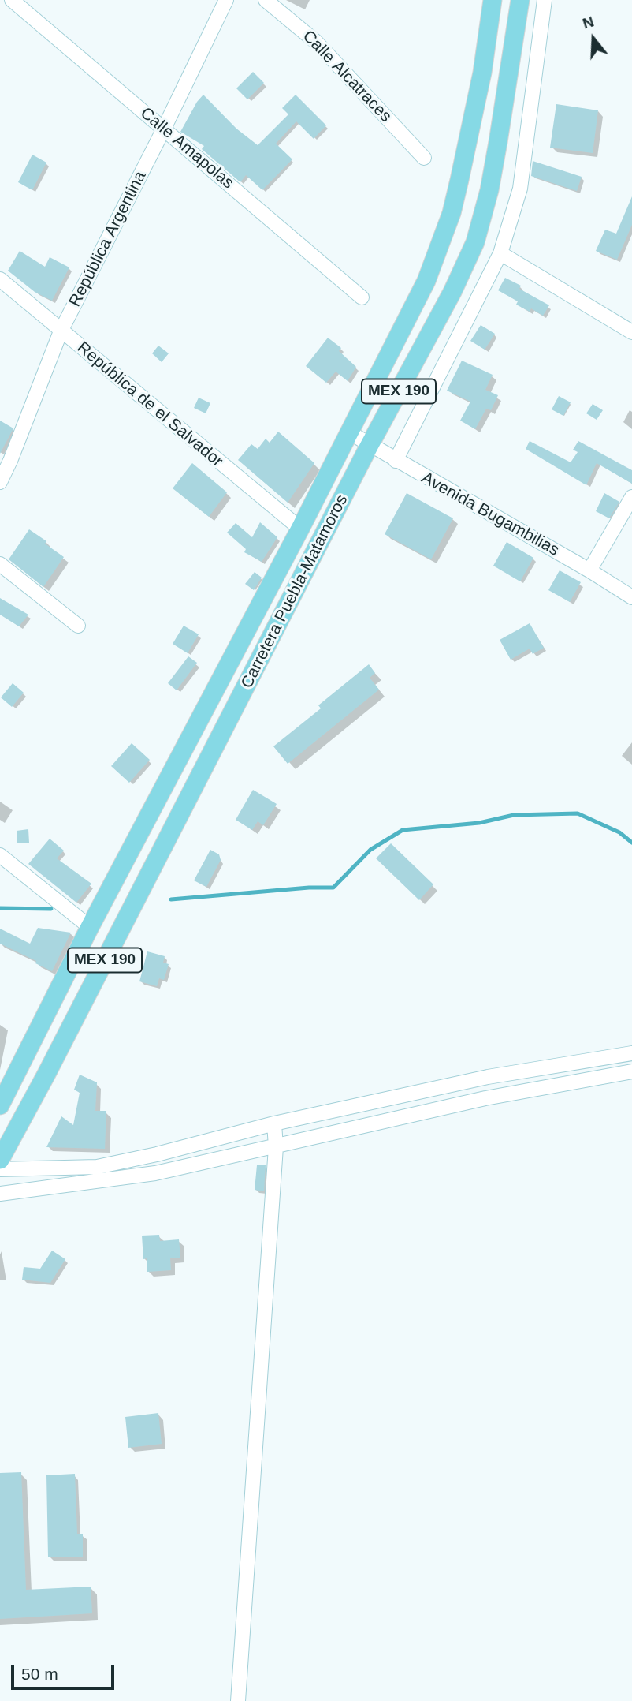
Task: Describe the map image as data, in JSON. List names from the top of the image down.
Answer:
{
  "streets": {
    "main road": ["MEX 190", "Carretera Puebla-Matamoros"],
    "street": [
      "Calle Alcatraces",
      "Calle Amapolas",
      "República Argentina",
      "República de el Salvador",
      "Avenida Bugambilias"
    ]
  },
  "crossings": [
    ["Calle Amapolas", "República Argentina"],
    ["República Argentina", "República de el Salvador"],
    ["República de el Salvador", "Carretera Puebla-Matamoros"],
    ["Avenida Bugambilias", "Carretera Puebla-Matamoros"]
  ],
  "scale_bar": "50 m",
  "north": "top"
}
